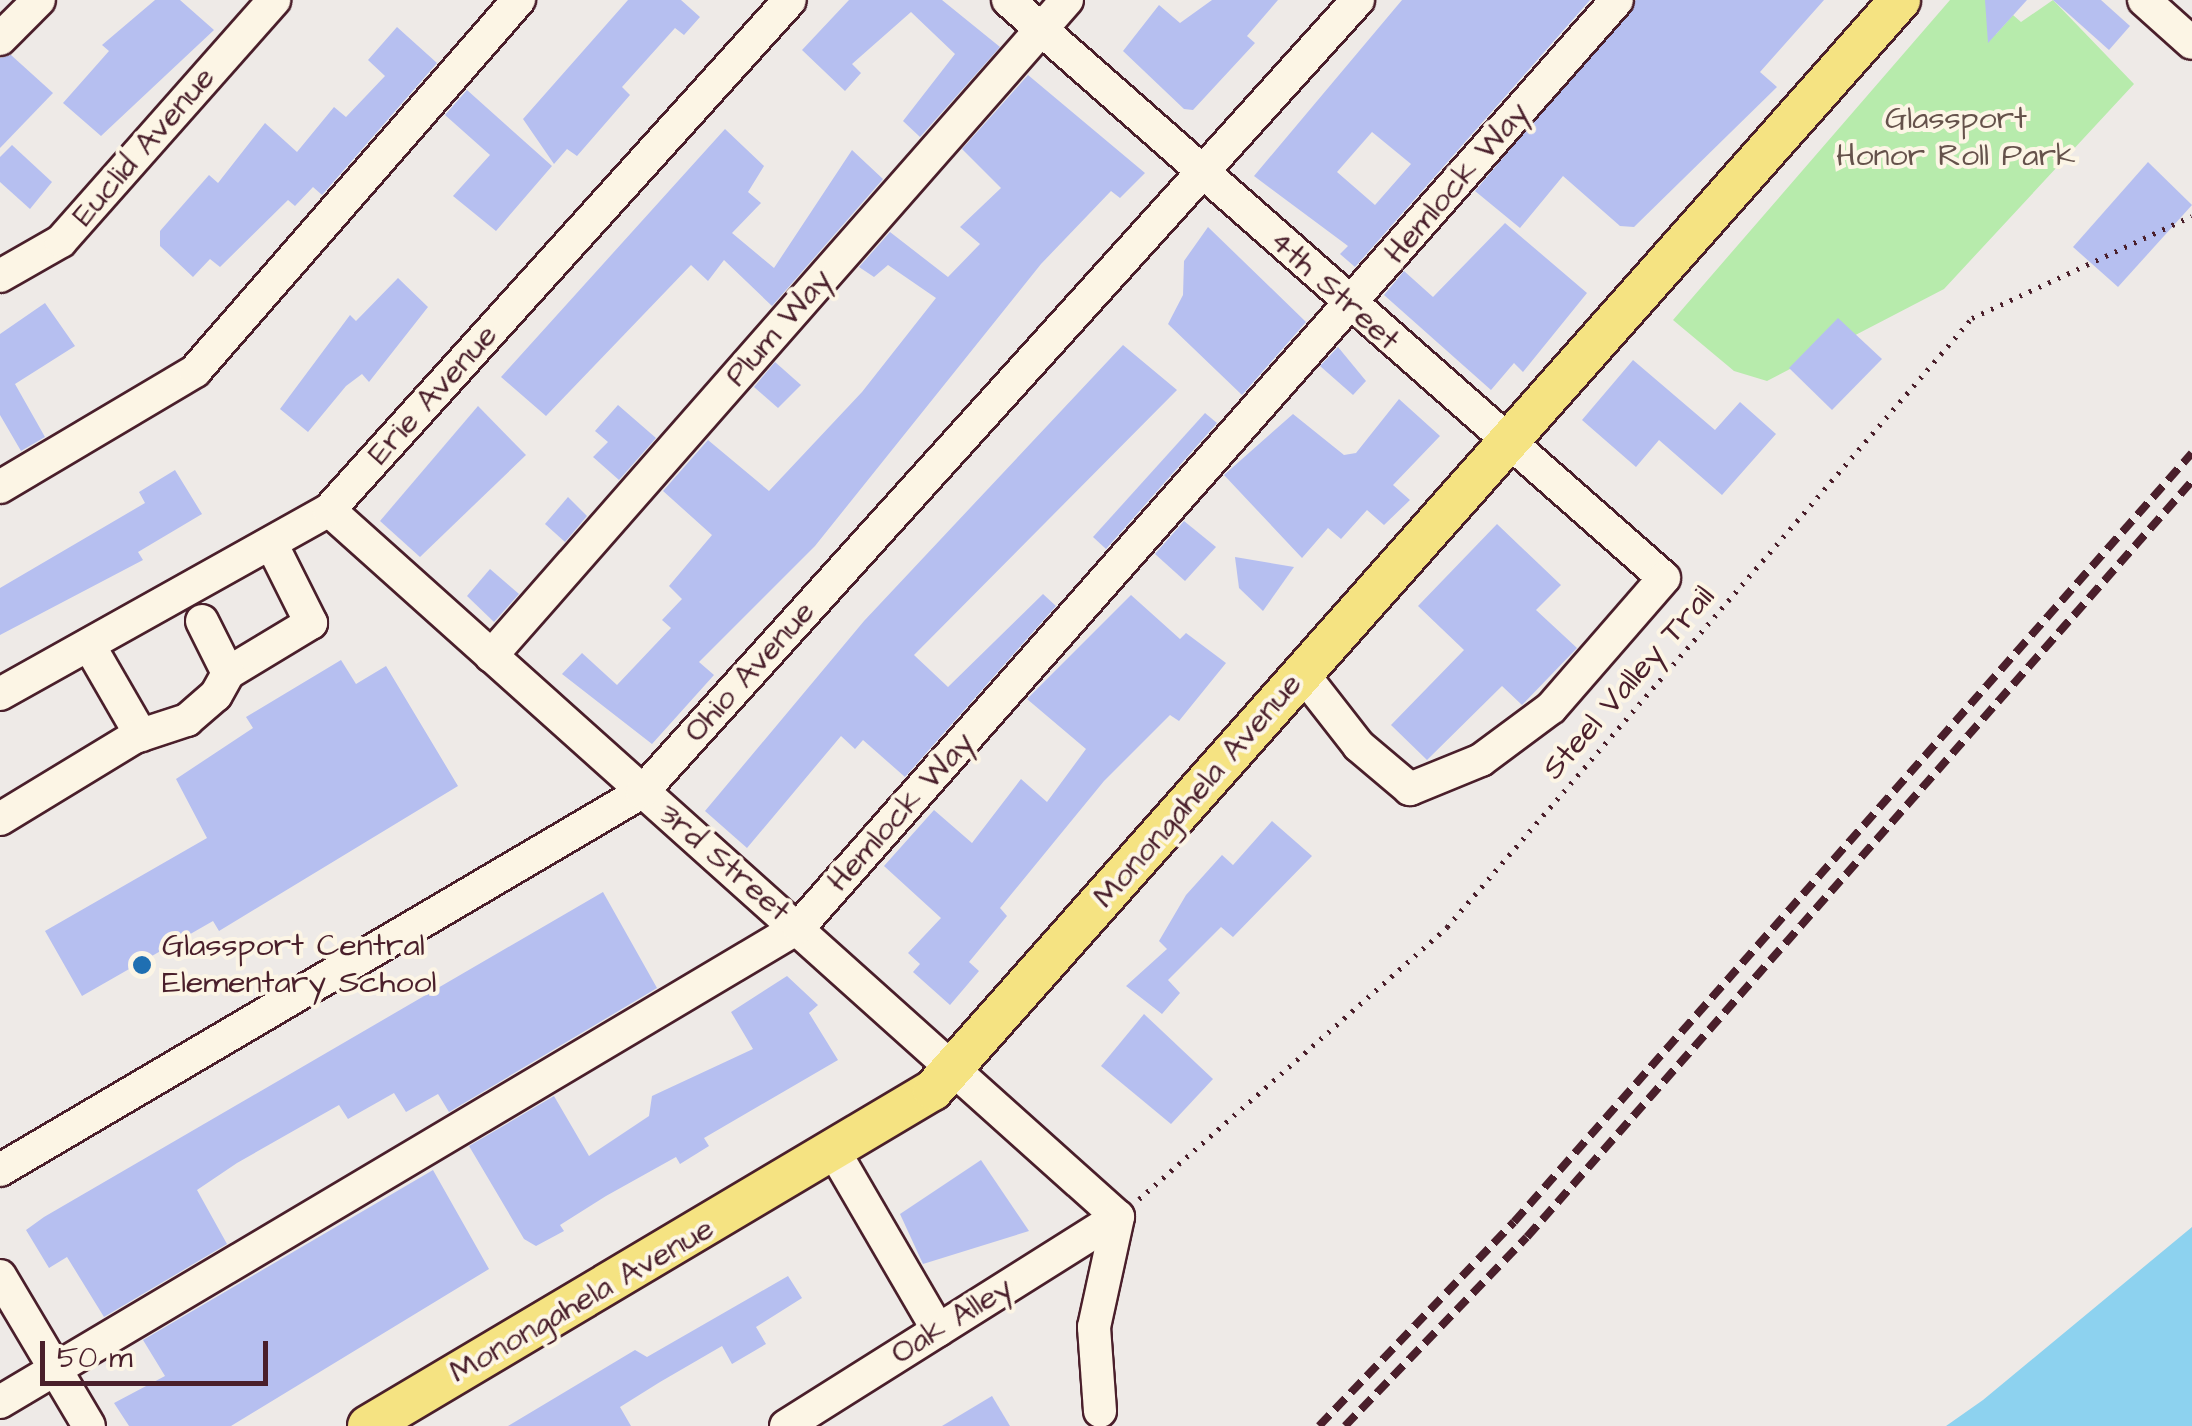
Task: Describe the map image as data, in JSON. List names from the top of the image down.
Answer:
{
  "streets": {
    "main road": ["Monongahela Avenue"],
    "street": [
      "Euclid Avenue",
      "Hemlock Way",
      "4th Street",
      "Plum Way",
      "Erie Avenue",
      "Ohio Avenue",
      "3rd Street",
      "Oak Alley"
    ],
    "path": ["Steel Valley Trail"]
  },
  "crossings": [
    ["Hemlock Way", "4th Street"],
    ["Hemlock Way", "3rd Street"],
    ["4th Street", "Plum Way"],
    ["4th Street", "Ohio Avenue"],
    ["4th Street", "Monongahela Avenue"],
    ["Plum Way", "3rd Street"],
    ["Erie Avenue", "3rd Street"],
    ["Ohio Avenue", "3rd Street"],
    ["Steel Valley Trail", "3rd Street"],
    ["Steel Valley Trail", "Oak Alley"],
    ["Monongahela Avenue", "3rd Street"],
    ["3rd Street", "Oak Alley"]
  ],
  "parks": ["Glassport Honor Roll Park"],
  "places": ["Glassport Central Elementary School"],
  "scale_bar": "50 m"
}
